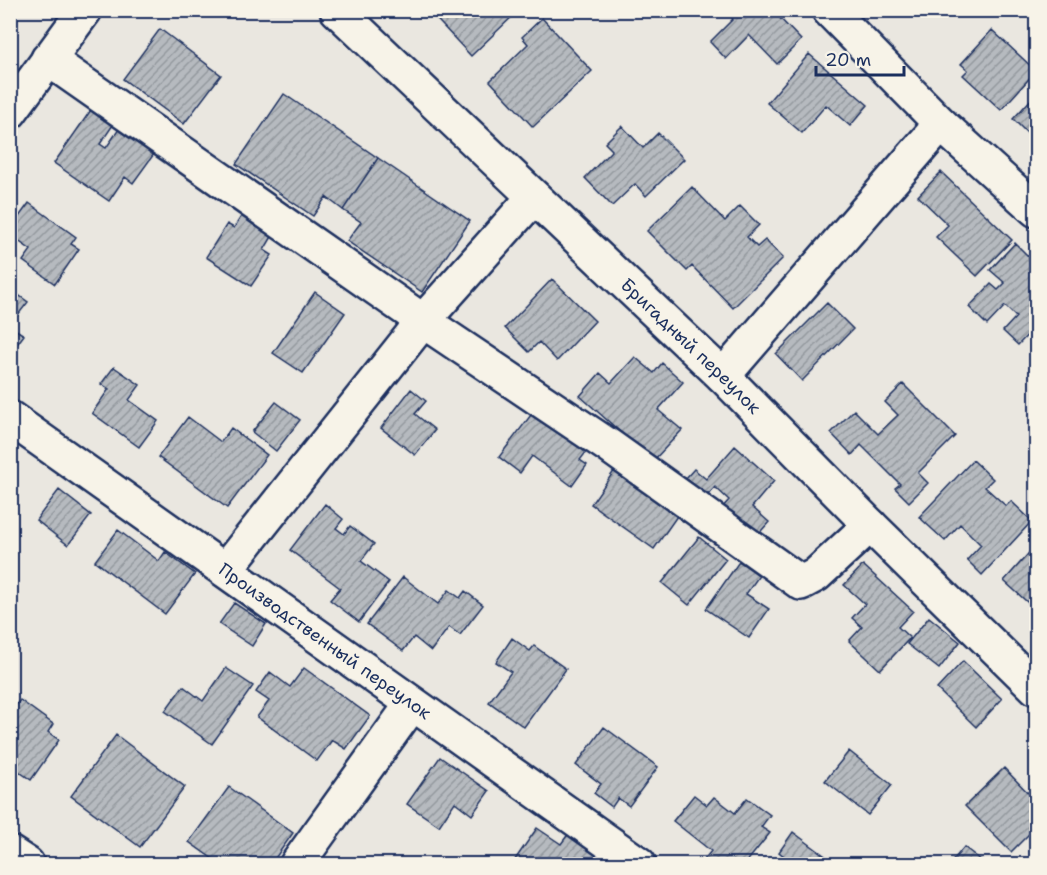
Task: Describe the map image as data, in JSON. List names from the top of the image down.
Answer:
{
  "streets": {
    "street": ["Бригадный переулок", "Производственный переулок"]
  },
  "scale_bar": "20 m"
}
